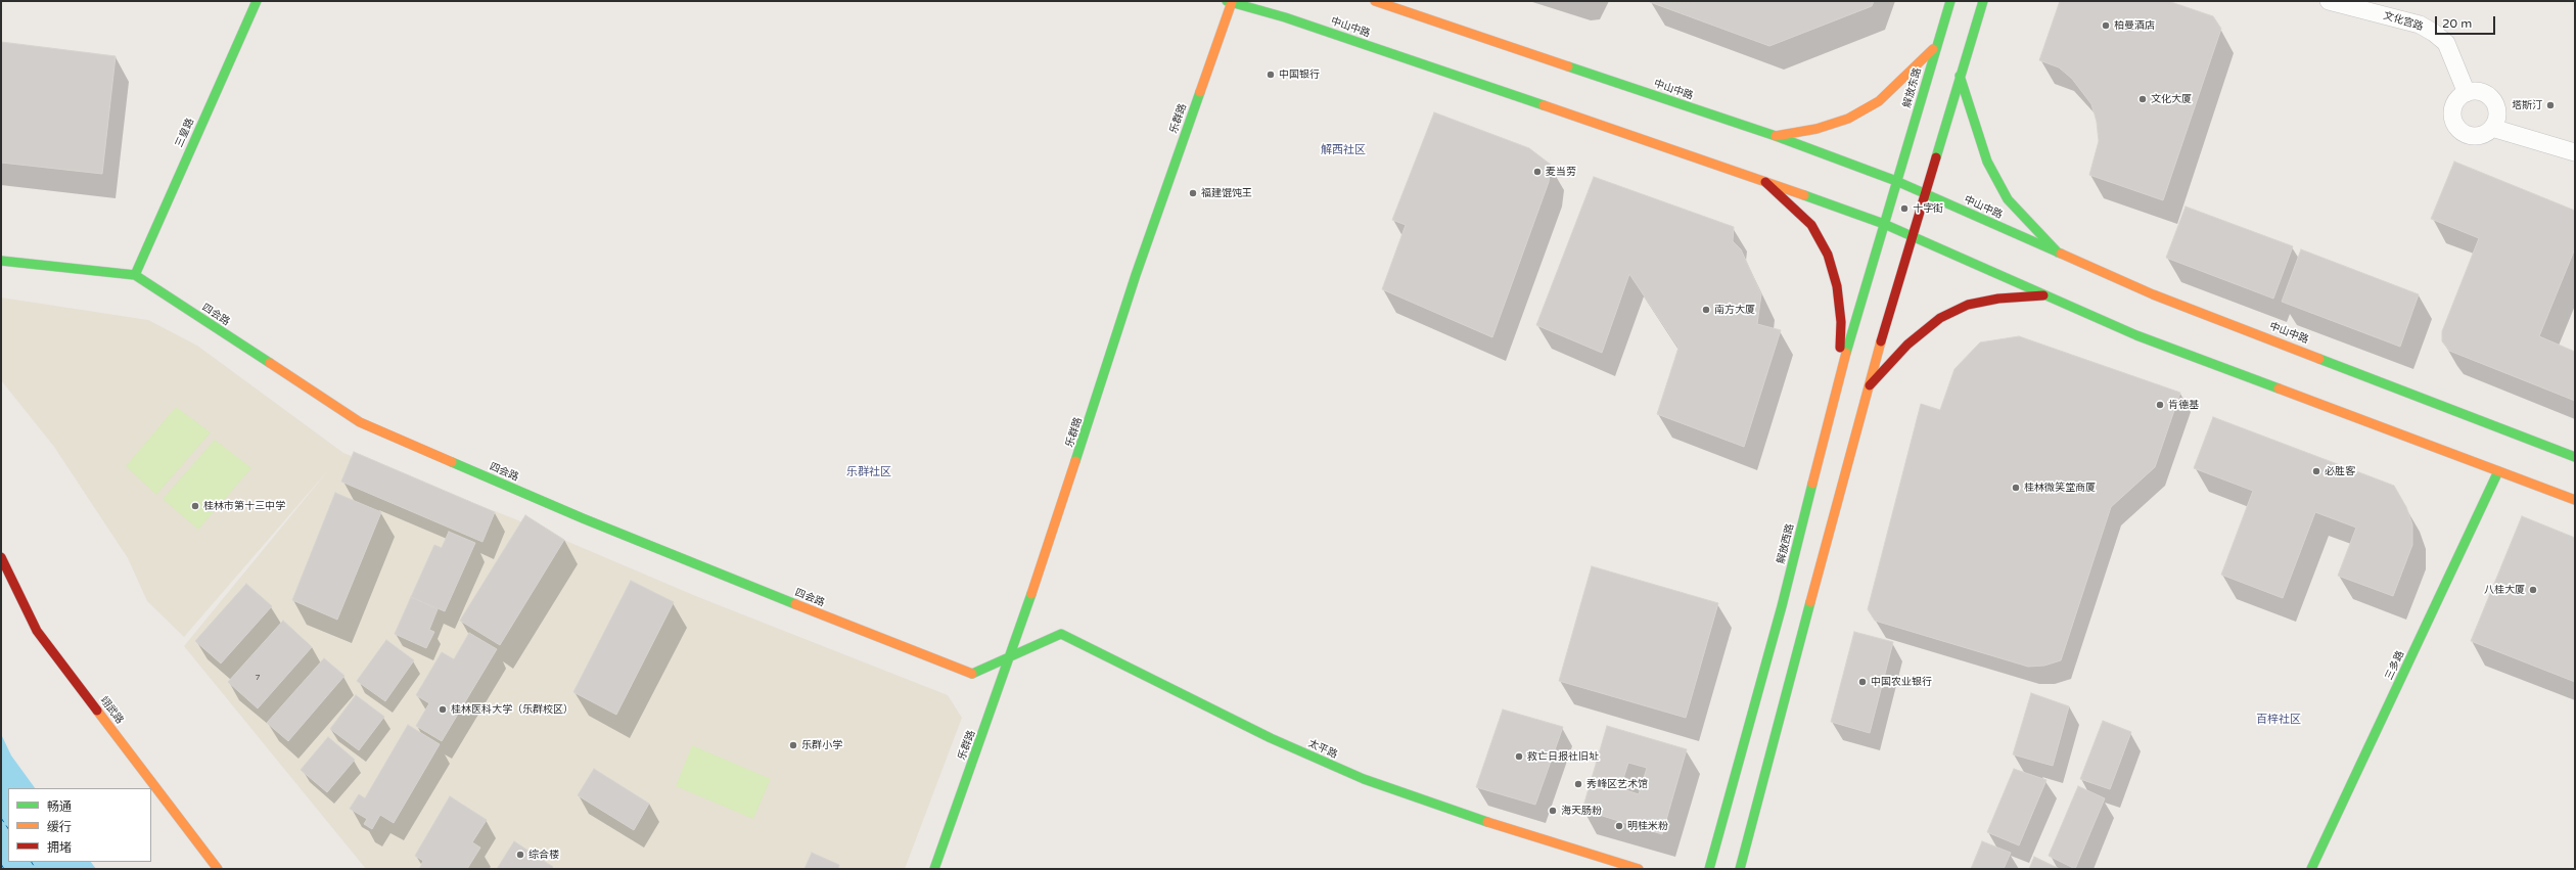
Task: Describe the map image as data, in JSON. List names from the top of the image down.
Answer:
{
  "streets": {
    "main road": [
      "中山中路",
      "解放东路",
      "乐群路",
      "三皇路",
      "四会路",
      "解放西路",
      "三多路",
      "翊武路",
      "太平路"
    ],
    "street": ["文化宫路"]
  },
  "crossings": [
    ["中山中路", "解放东路"],
    ["中山中路", "乐群路"],
    ["中山中路", "解放西路"],
    ["解放东路", "解放西路"],
    ["乐群路", "四会路"],
    ["乐群路", "太平路"],
    ["三皇路", "四会路"],
    ["四会路", "太平路"]
  ],
  "districts": ["解西社区", "乐群社区", "百梓社区"],
  "places": [
    "柏曼酒店",
    "中国银行",
    "文化大厦",
    "塔斯汀",
    "麦当劳",
    "福建馄饨王",
    "十字街",
    "南方大厦",
    "肯德基",
    "必胜客",
    "桂林微笑堂商厦",
    "桂林市第十三中学",
    "八桂大厦",
    "中国农业银行",
    "桂林医科大学（乐群校区）",
    "乐群小学",
    "救亡日报社旧址",
    "秀峰区艺术馆",
    "海天肠粉",
    "明桂米粉",
    "综合楼"
  ],
  "house_numbers": ["7"],
  "legend": ["畅通", "缓行", "拥堵"],
  "scale_bar": "20 m"
}
